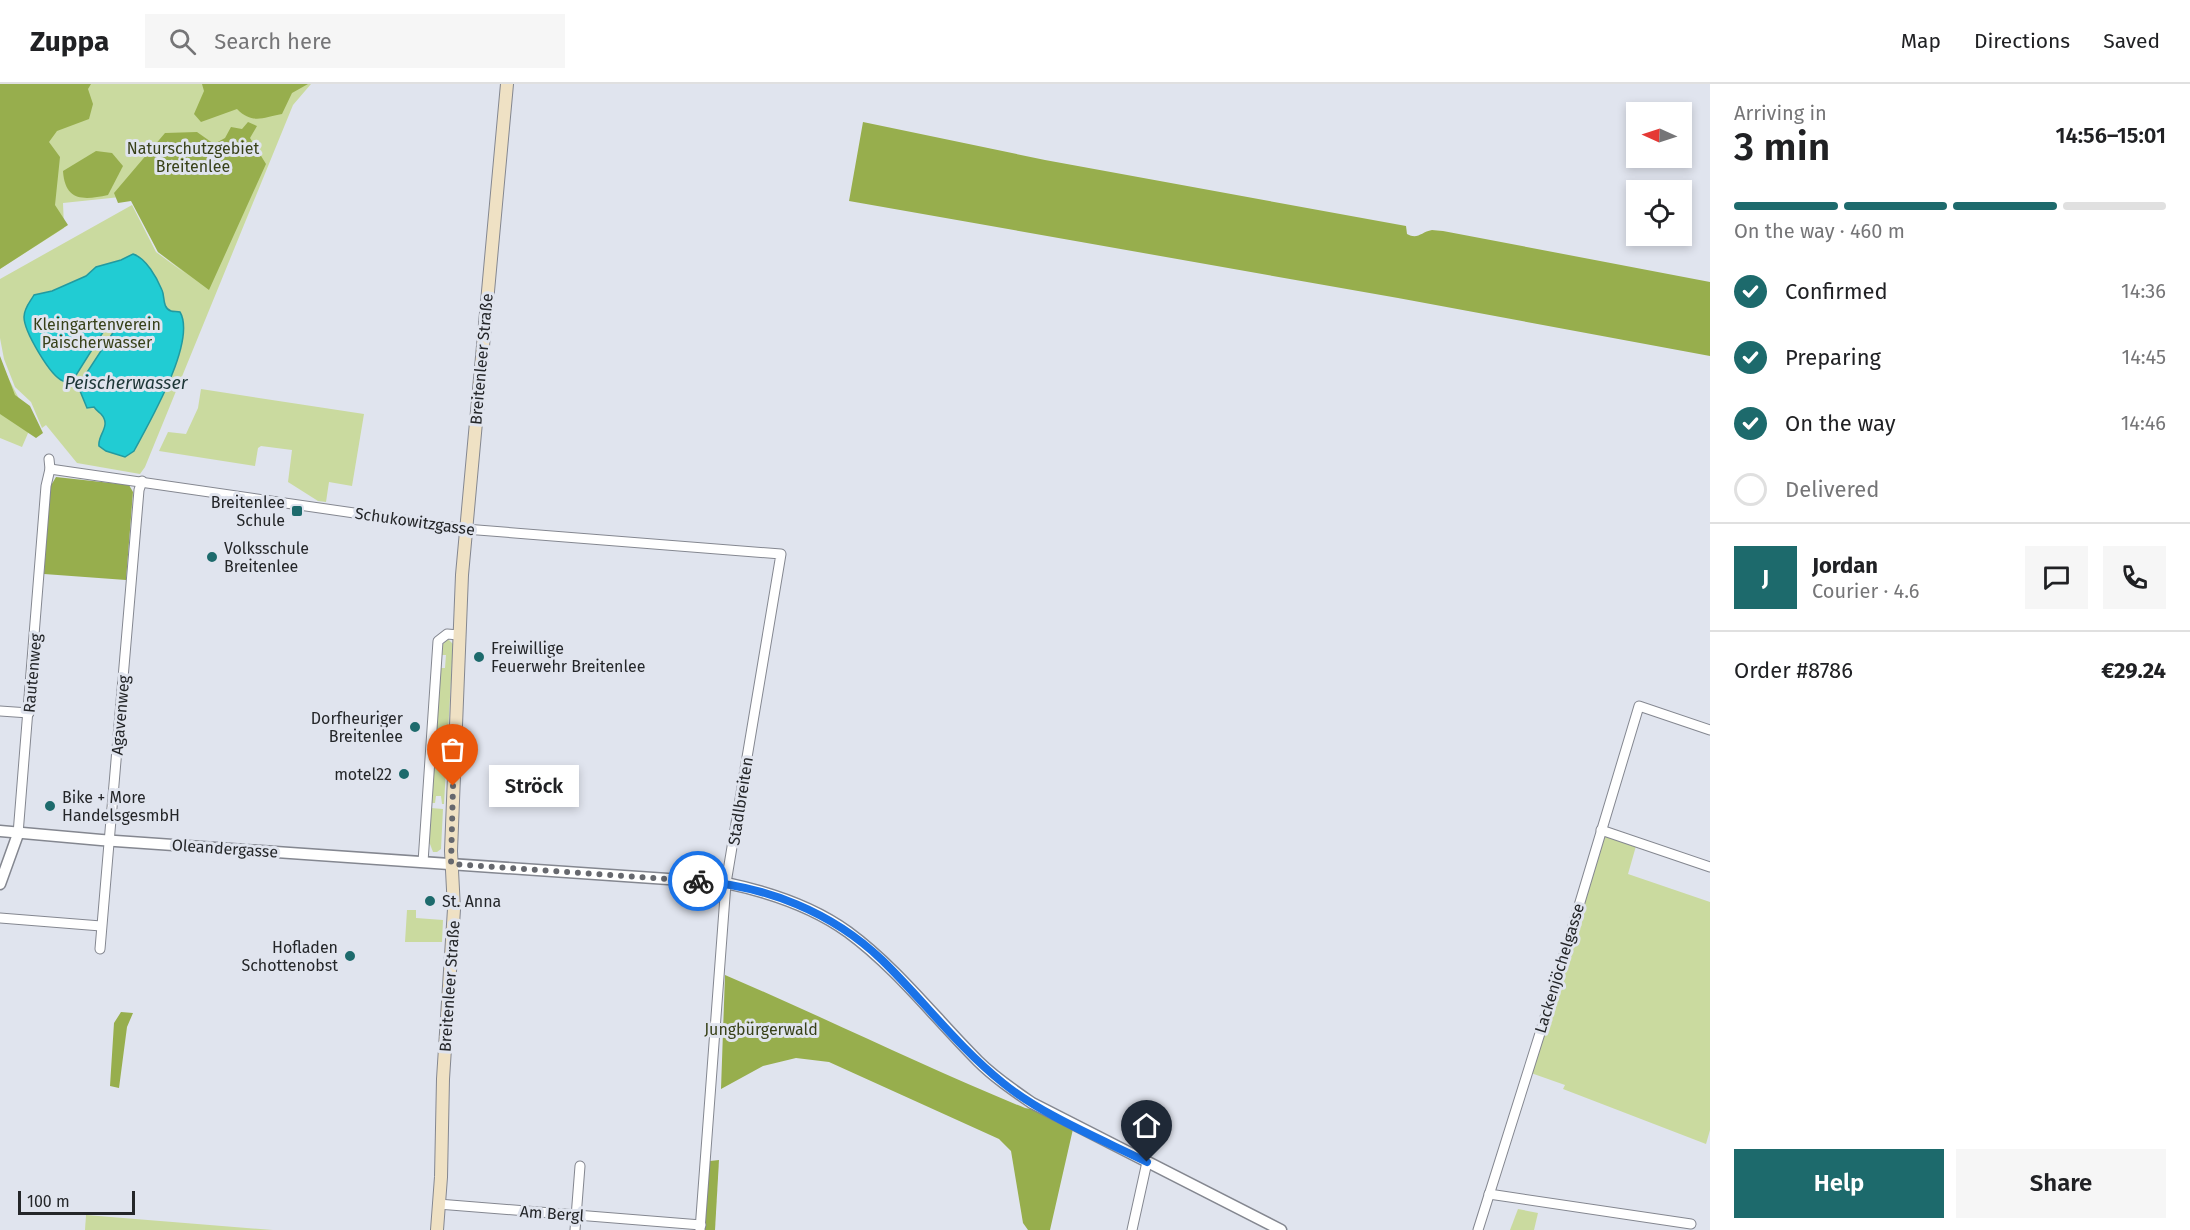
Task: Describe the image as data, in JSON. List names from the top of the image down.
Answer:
{
  "streets": {
    "main road": ["Breitenleer Straße"],
    "street": [
      "Schukowitzgasse",
      "Rautenweg",
      "Agavenweg",
      "Stadlbreiten",
      "Oleandergasse",
      "Lackenjöchelgasse",
      "Am Bergl"
    ]
  },
  "crossings": [
    ["Breitenleer Straße", "Schukowitzgasse"],
    ["Breitenleer Straße", "Oleandergasse"],
    ["Breitenleer Straße", "Am Bergl"],
    ["Schukowitzgasse", "Rautenweg"],
    ["Schukowitzgasse", "Agavenweg"],
    ["Schukowitzgasse", "Stadlbreiten"],
    ["Rautenweg", "Oleandergasse"],
    ["Agavenweg", "Oleandergasse"],
    ["Stadlbreiten", "Oleandergasse"],
    ["Stadlbreiten", "Am Bergl"]
  ],
  "water": ["Peischerwasser"],
  "parks": ["Naturschutzgebiet Breitenlee", "Kleingartenverein Paischerwasser", "Jungbürgerwald"],
  "places": {
    "transit": ["Breitenlee Schule"],
    "other": [
      "Volksschule Breitenlee",
      "Freiwillige Feuerwehr Breitenlee",
      "Dorfheuriger Breitenlee",
      "motel22",
      "Ströck",
      "Bike + More HandelsgesmbH",
      "St. Anna",
      "Hofladen Schottenobst"
    ]
  },
  "scale_bar": "100 m",
  "north": "left",
  "page": {
    "header": "Zuppa",
    "search": "Search here",
    "nav": ["Map", "Directions", "Saved"],
    "heading": ["3 min", "Arriving in", "14:56–15:01"],
    "panel": [
      "Jordan",
      "Courier · 4.6",
      "Order #8786",
      "€29.24"
    ],
    "bar": "On the way · 460 m",
    "list": [
      ["Confirmed", "14:36"],
      ["Preparing", "14:45"],
      ["On the way", "14:46"],
      "Delivered"
    ],
    "round": "J",
    "bubble": "Ströck",
    "buttons": ["Help", "Share"],
    "scale": "100 m"
  }
}
